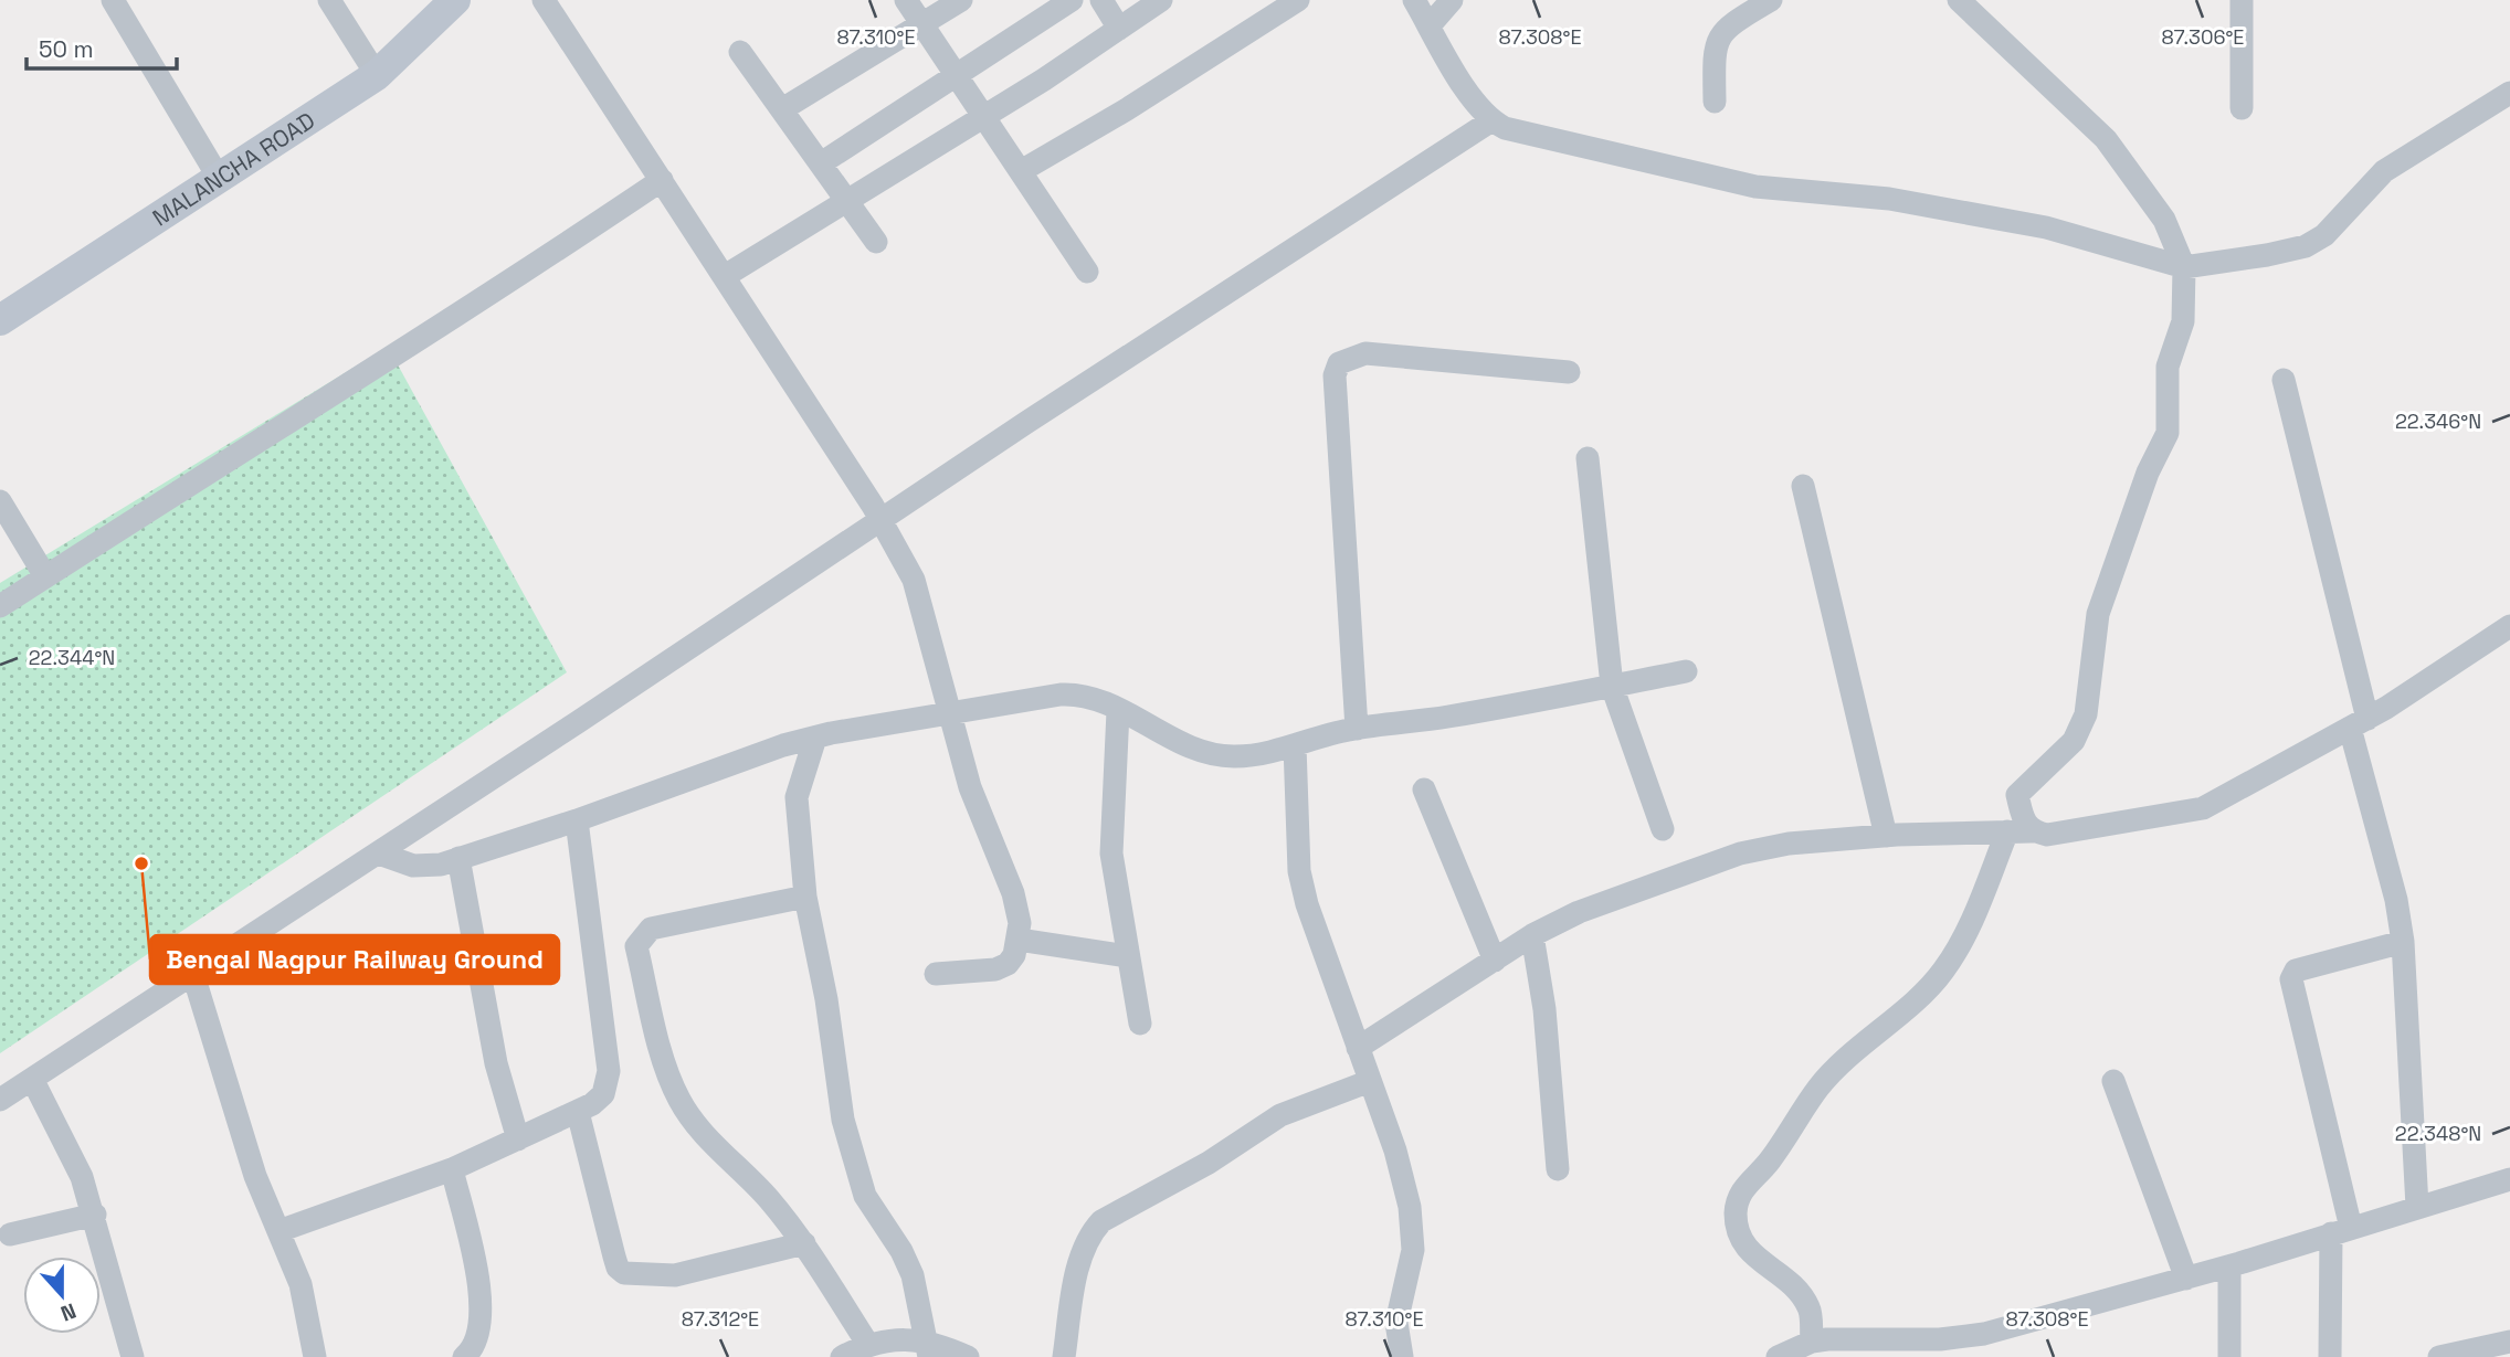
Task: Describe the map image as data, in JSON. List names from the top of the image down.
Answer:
{
  "streets": {
    "main road": ["MALANCHA ROAD"]
  },
  "places": ["Bengal Nagpur Railway Ground"],
  "scale_bar": "50 m",
  "north": "bottom",
  "coordinates": [
    "87.306°E",
    "87.310°E",
    "87.308°E",
    "22.346°N",
    "22.344°N",
    "22.348°N",
    "87.312°E"
  ]
}
